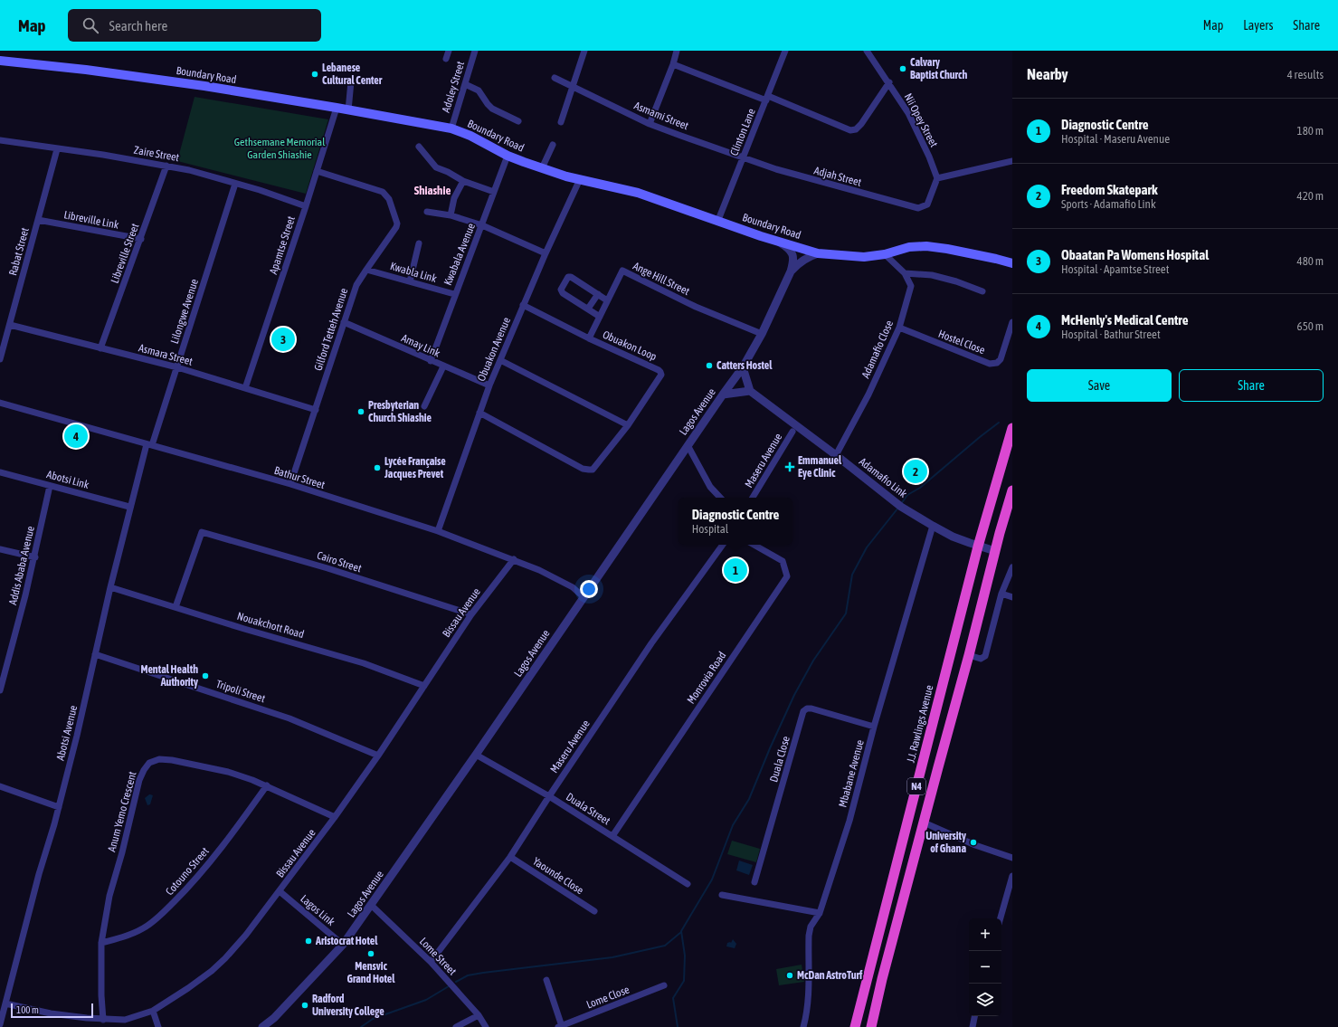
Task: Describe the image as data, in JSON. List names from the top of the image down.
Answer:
{
  "streets": {
    "highway": ["J.J. Rawlings Avenue", "N4"],
    "main road": ["Boundary Road"],
    "street": [
      "Adoley Street",
      "Asmami Street",
      "Nii Opey Street",
      "Clinton Lane",
      "Zaire Street",
      "Adjah Street",
      "Libreville Link",
      "Apamtse Street",
      "Rabat Street",
      "Libreville Street",
      "Kwabala Avenue",
      "Kwabla Link",
      "Ange Hill Street",
      "Lilongwe Avenue",
      "Gilford Tetteh Avenue",
      "Hostel Close",
      "Amay Link",
      "Obuakon Loop",
      "Obuakon Avenue",
      "Adamafio Close",
      "Asmara Street",
      "Lagos Avenue",
      "Maseru Avenue",
      "Bathur Street",
      "Adamafio Link",
      "Abotsi Link",
      "Cairo Street",
      "Addis Ababa Avenue",
      "Bissau Avenue",
      "Nouakchott Road",
      "Monrovia Road",
      "Tripoli Street",
      "Abotsi Avenue",
      "Duala Close",
      "Mbabane Avenue",
      "Duala Street",
      "Anum Yemo Crescent",
      "Cotouno Street",
      "Yaounde Close",
      "Lagos Link",
      "Lome Street",
      "Lome Close"
    ]
  },
  "crossings": [
    ["Boundary Road", "Adoley Street"],
    ["Boundary Road", "Clinton Lane"],
    ["Boundary Road", "Apamtse Street"],
    ["Boundary Road", "Kwabala Avenue"],
    ["Boundary Road", "Obuakon Avenue"],
    ["Boundary Road", "Adamafio Close"],
    ["Boundary Road", "Lagos Avenue"],
    ["Asmami Street", "Clinton Lane"],
    ["Asmami Street", "Adjah Street"],
    ["Nii Opey Street", "Adjah Street"],
    ["Clinton Lane", "Adjah Street"],
    ["Zaire Street", "Apamtse Street"],
    ["Zaire Street", "Rabat Street"],
    ["Zaire Street", "Libreville Street"],
    ["Zaire Street", "Lilongwe Avenue"],
    ["Libreville Link", "Rabat Street"],
    ["Libreville Link", "Libreville Street"],
    ["Apamtse Street", "Gilford Tetteh Avenue"],
    ["Apamtse Street", "Asmara Street"],
    ["Rabat Street", "Asmara Street"],
    ["Libreville Street", "Asmara Street"],
    ["Kwabala Avenue", "Kwabla Link"],
    ["Kwabala Avenue", "Amay Link"],
    ["Kwabla Link", "Gilford Tetteh Avenue"],
    ["Ange Hill Street", "Obuakon Loop"],
    ["Ange Hill Street", "Lagos Avenue"],
    ["Lilongwe Avenue", "Asmara Street"],
    ["Lilongwe Avenue", "Bathur Street"],
    ["Lilongwe Avenue", "Abotsi Avenue"],
    ["Gilford Tetteh Avenue", "Amay Link"],
    ["Gilford Tetteh Avenue", "Asmara Street"],
    ["Gilford Tetteh Avenue", "Bathur Street"],
    ["Hostel Close", "Adamafio Close"],
    ["Amay Link", "Obuakon Avenue"],
    ["Obuakon Loop", "Obuakon Avenue"],
    ["Obuakon Avenue", "Bathur Street"],
    ["Adamafio Close", "Adamafio Link"],
    ["Lagos Avenue", "Bathur Street"],
    ["Lagos Avenue", "Duala Street"],
    ["Lagos Avenue", "Lagos Link"],
    ["Lagos Avenue", "Lome Street"],
    ["Maseru Avenue", "Duala Street"],
    ["Maseru Avenue", "Yaounde Close"],
    ["Maseru Avenue", "Lome Street"],
    ["Bathur Street", "Bissau Avenue"],
    ["Bathur Street", "Abotsi Avenue"],
    ["Adamafio Link", "J.J. Rawlings Avenue"],
    ["Adamafio Link", "Mbabane Avenue"],
    ["Adamafio Link", "N4"],
    ["Abotsi Link", "Addis Ababa Avenue"],
    ["Abotsi Link", "Abotsi Avenue"],
    ["Cairo Street", "Bissau Avenue"],
    ["Cairo Street", "Nouakchott Road"],
    ["Bissau Avenue", "Nouakchott Road"],
    ["Bissau Avenue", "Tripoli Street"],
    ["Bissau Avenue", "Abotsi Avenue"],
    ["Bissau Avenue", "Anum Yemo Crescent"],
    ["Bissau Avenue", "Lagos Link"],
    ["Nouakchott Road", "Abotsi Avenue"],
    ["Monrovia Road", "Duala Street"],
    ["Tripoli Street", "Abotsi Avenue"],
    ["Duala Close", "Mbabane Avenue"],
    ["Anum Yemo Crescent", "Cotouno Street"]
  ],
  "districts": ["Shiashie"],
  "parks": ["Gethsemane Memorial Garden Shiashie"],
  "places": {
    "other": [
      "Calvary Baptist Church",
      "Lebanese Cultural Center",
      "Catters Hostel",
      "Presbyterian Church Shiashie",
      "Lycée Française Jacques Prevet",
      "Mental Health Authority",
      "University of Ghana",
      "Aristocrat Hotel",
      "Mensvic Grand Hotel",
      "McDan AstroTurf",
      "Radford University College"
    ],
    "health": ["Emmanuel Eye Clinic"]
  },
  "scale_bar": "100 m",
  "page": {
    "header": "Map",
    "search": "Search here",
    "nav": ["Map", "Layers", "Share"],
    "heading": ["Nearby", "4 results"],
    "list": [
      {
        "mark": "1",
        "name": "Diagnostic Centre",
        "note": "Hospital · Maseru Avenue",
        "value": "180 m"
      },
      {
        "mark": "2",
        "name": "Freedom Skatepark",
        "note": "Sports · Adamafio Link",
        "value": "420 m"
      },
      {
        "mark": "3",
        "name": "Obaatan Pa Womens Hospital",
        "note": "Hospital · Apamtse Street",
        "value": "480 m"
      },
      {
        "mark": "4",
        "name": "McHenly's Medical Centre",
        "note": "Hospital · Bathur Street",
        "value": "650 m"
      }
    ],
    "pins": [
      "3",
      "4",
      "2",
      "1"
    ],
    "buttons": ["Save", "Share"],
    "popup": ["Diagnostic Centre", "Hospital"],
    "map_buttons": ["+", "−"],
    "scale": "100 m"
  }
}
